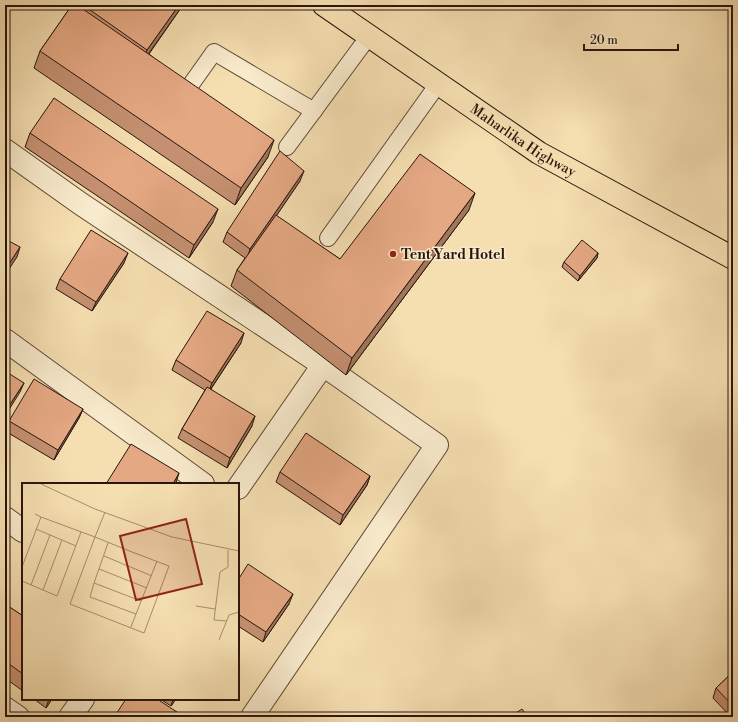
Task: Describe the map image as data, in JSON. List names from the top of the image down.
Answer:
{
  "streets": {
    "highway": ["Maharlika Highway"]
  },
  "places": ["Tent Yard Hotel"],
  "scale_bar": "20 m"
}
